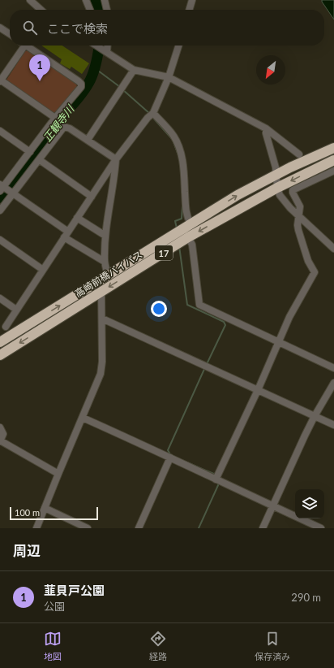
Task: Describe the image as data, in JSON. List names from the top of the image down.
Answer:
{
  "streets": {
    "highway": ["17", "高崎前橋バイパス"]
  },
  "water": ["正観寺川"],
  "scale_bar": "100 m",
  "north": "bottom left",
  "page": {
    "search": "ここで検索",
    "pins": "1",
    "scale": "100 m",
    "heading": "周辺",
    "list": [
      {
        "mark": "1",
        "name": "韮貝戸公園",
        "note": "公園",
        "value": "290 m"
      }
    ],
    "nav": ["地図", "経路", "保存済み"]
  }
}
